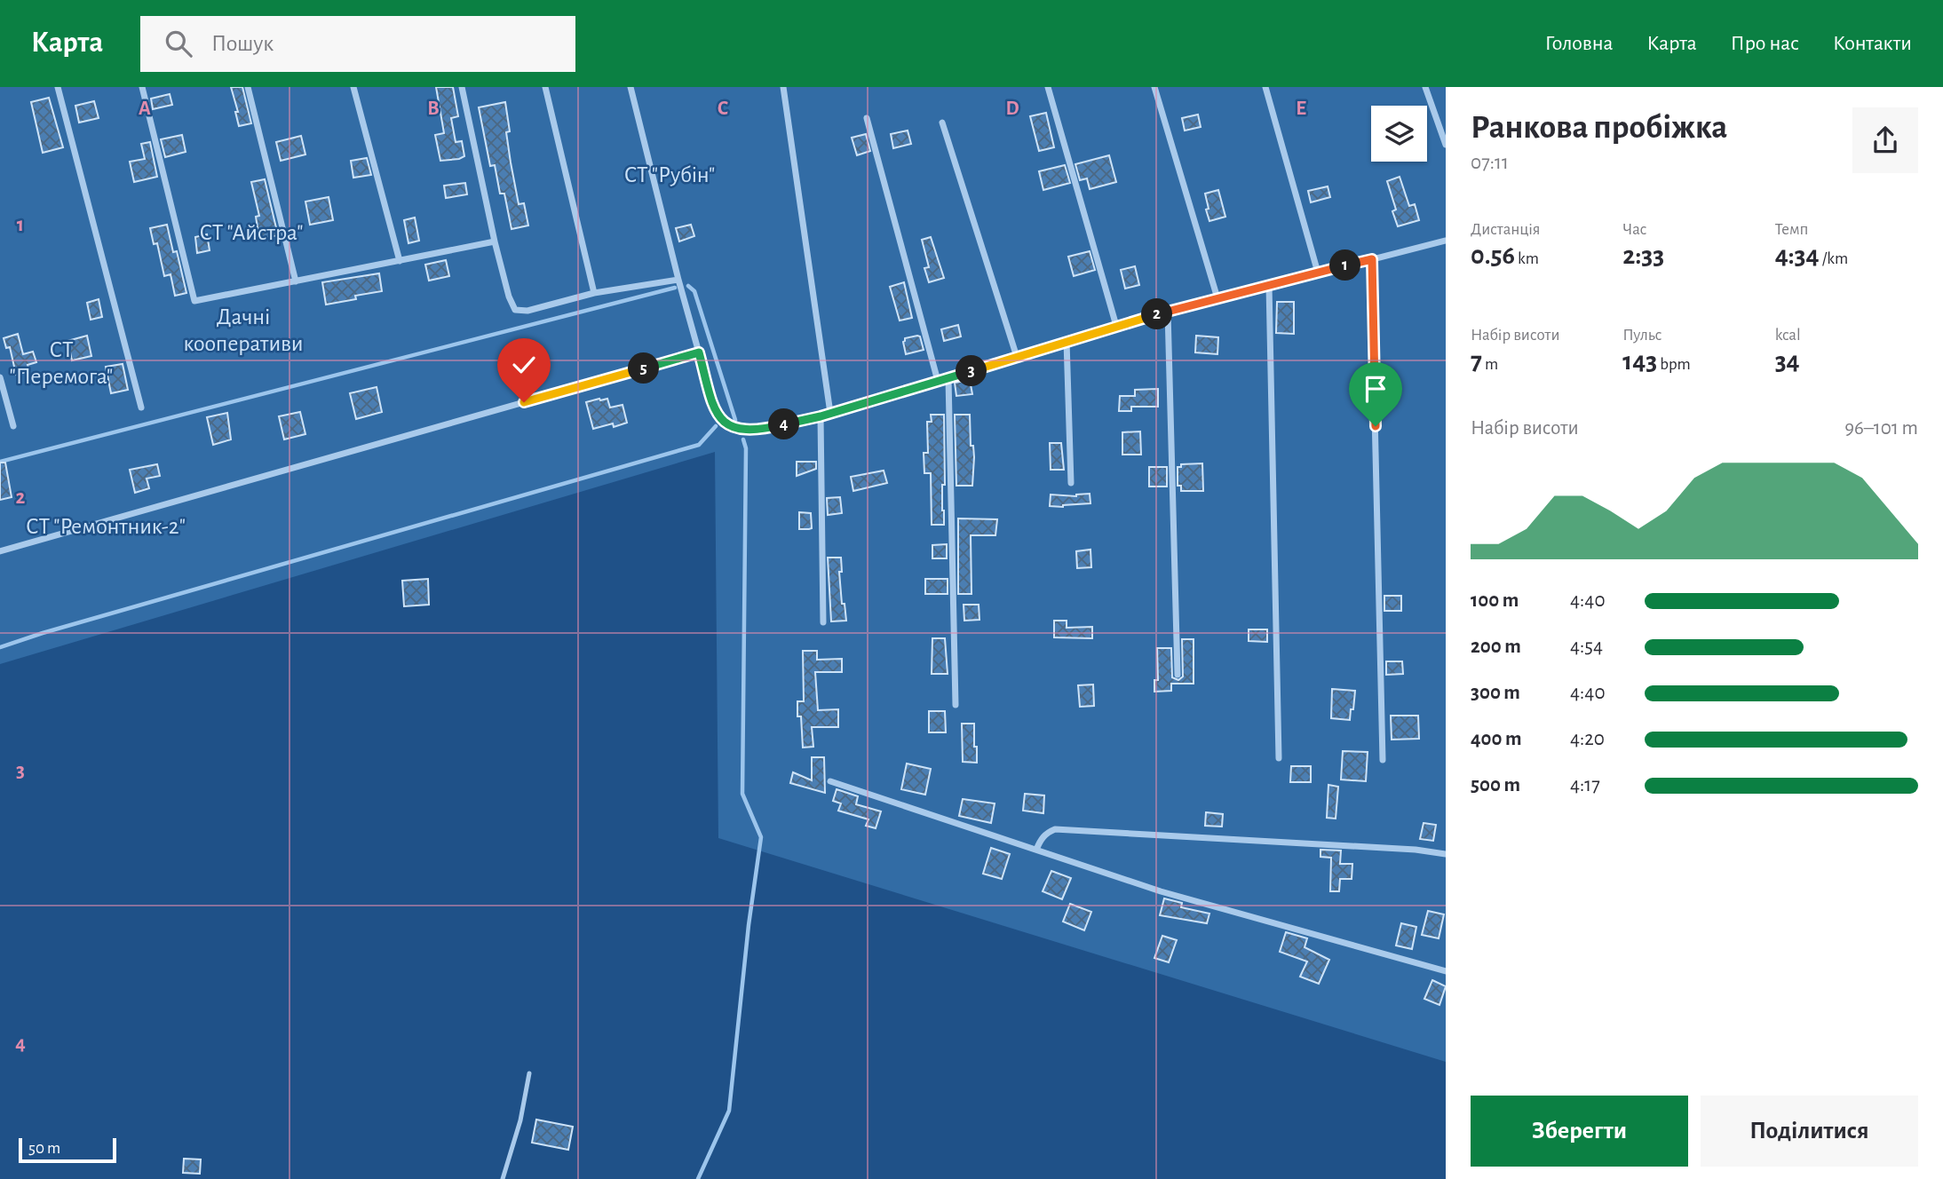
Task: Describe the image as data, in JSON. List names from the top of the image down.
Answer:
{
  "parks": [
    "СТ \"Рубін\"",
    "СТ \"Айстра\"",
    "Дачні кооперативи",
    "СТ \"Перемога\"",
    "СТ \"Ремонтник-2\""
  ],
  "scale_bar": "50 m",
  "page": {
    "header": "Карта",
    "search": "Пошук",
    "nav": [
      "Головна",
      "Карта",
      "Про нас",
      "Контакти"
    ],
    "heading": ["Ранкова пробіжка", "07:11"],
    "stats": [
      ["Дистанція", "0.56 km"],
      ["Час", "2:33"],
      ["Темп", "4:34 /km"],
      ["Набір висоти", "7 m"],
      ["Пульс", "143 bpm"],
      ["kcal", "34"]
    ],
    "pins": [
      "1",
      "2",
      "5",
      "3",
      "4"
    ],
    "chart": ["Набір висоти", "96–101 m"],
    "list": [
      {
        "name": "100 m",
        "note": "4:40"
      },
      {
        "name": "200 m",
        "note": "4:54"
      },
      {
        "name": "300 m",
        "note": "4:40"
      },
      {
        "name": "400 m",
        "note": "4:20"
      },
      {
        "name": "500 m",
        "note": "4:17"
      }
    ],
    "buttons": ["Зберегти", "Поділитися"],
    "scale": "50 m"
  },
  "grid": {
    "columns": [
      "A",
      "B",
      "C",
      "D",
      "E"
    ],
    "rows": [
      "1",
      "2",
      "3",
      "4"
    ]
  }
}
